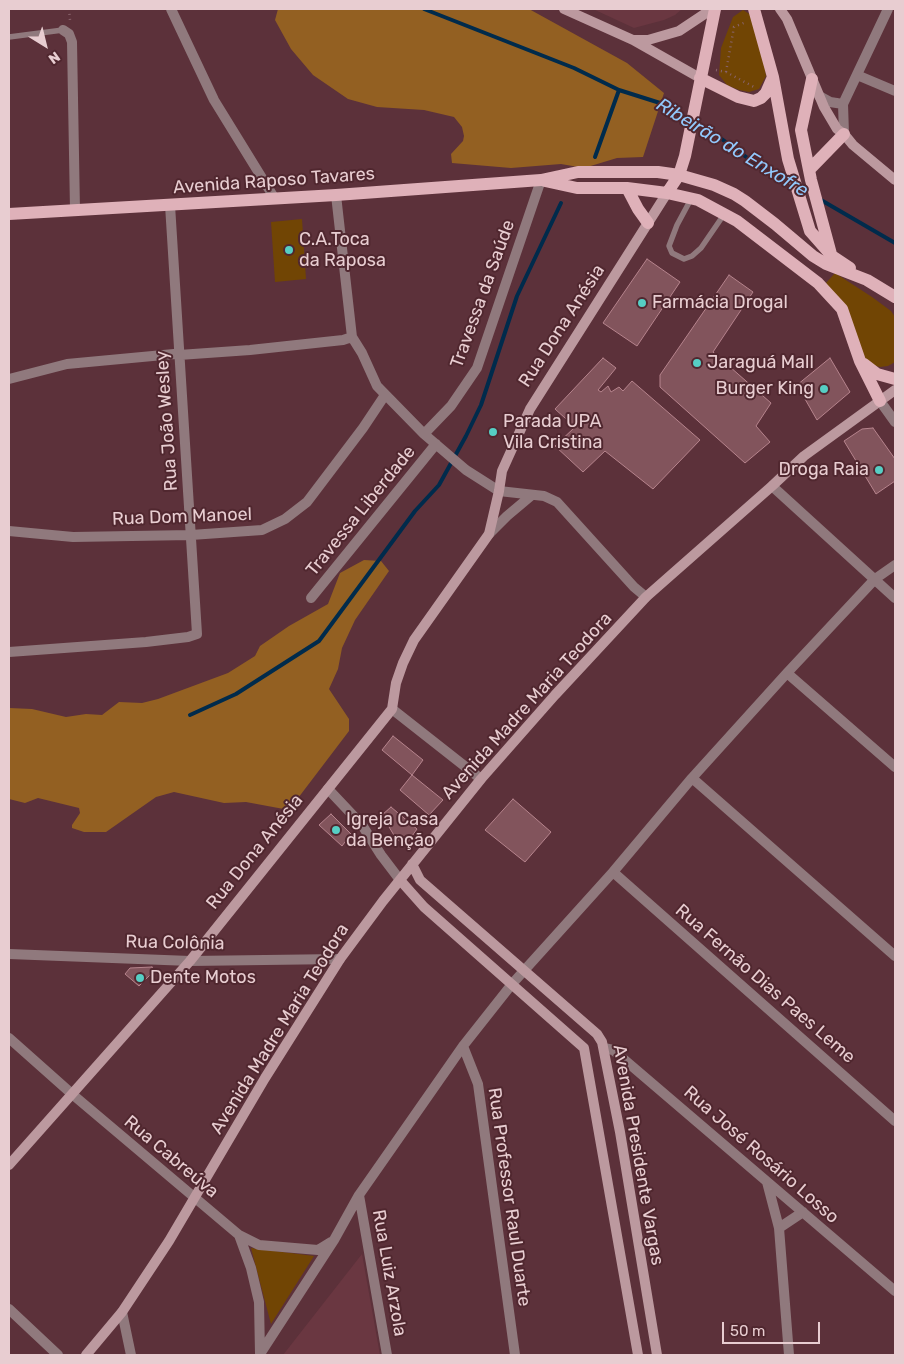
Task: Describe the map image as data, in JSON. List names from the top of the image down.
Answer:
{
  "streets": {
    "main road": ["Avenida Raposo Tavares", "Rua Dona Anésia"],
    "street": [
      "Travessa da Saúde",
      "Rua João Wesley",
      "Travessa Liberdade",
      "Rua Dom Manoel",
      "Avenida Madre Maria Teodora",
      "Rua Colônia",
      "Rua Fernão Dias Paes Leme",
      "Avenida Presidente Vargas",
      "Rua José Rosário Losso",
      "Rua Cabreúva",
      "Rua Professor Raul Duarte",
      "Rua Luiz Arzola"
    ]
  },
  "crossings": [
    ["Avenida Raposo Tavares", "Travessa da Saúde"],
    ["Avenida Raposo Tavares", "Rua Dona Anésia"],
    ["Avenida Raposo Tavares", "Rua João Wesley"],
    ["Avenida Raposo Tavares", "Avenida Madre Maria Teodora"],
    ["Rua Dona Anésia", "Rua Colônia"],
    ["Rua Dona Anésia", "Rua Cabreúva"],
    ["Rua João Wesley", "Rua Dom Manoel"],
    ["Avenida Madre Maria Teodora", "Rua Colônia"],
    ["Avenida Madre Maria Teodora", "Avenida Presidente Vargas"],
    ["Avenida Madre Maria Teodora", "Rua Cabreúva"],
    ["Avenida Presidente Vargas", "Rua José Rosário Losso"]
  ],
  "water": ["Ribeirão do Enxofre"],
  "places": [
    "C.A.Toca da Raposa",
    "Farmácia Drogal",
    "Jaraguá Mall",
    "Burger King",
    "Parada UPA Vila Cristina",
    "Droga Raia",
    "Igreja Casa da Benção",
    "Dente Motos"
  ],
  "scale_bar": "50 m",
  "north": "bottom right"
}
